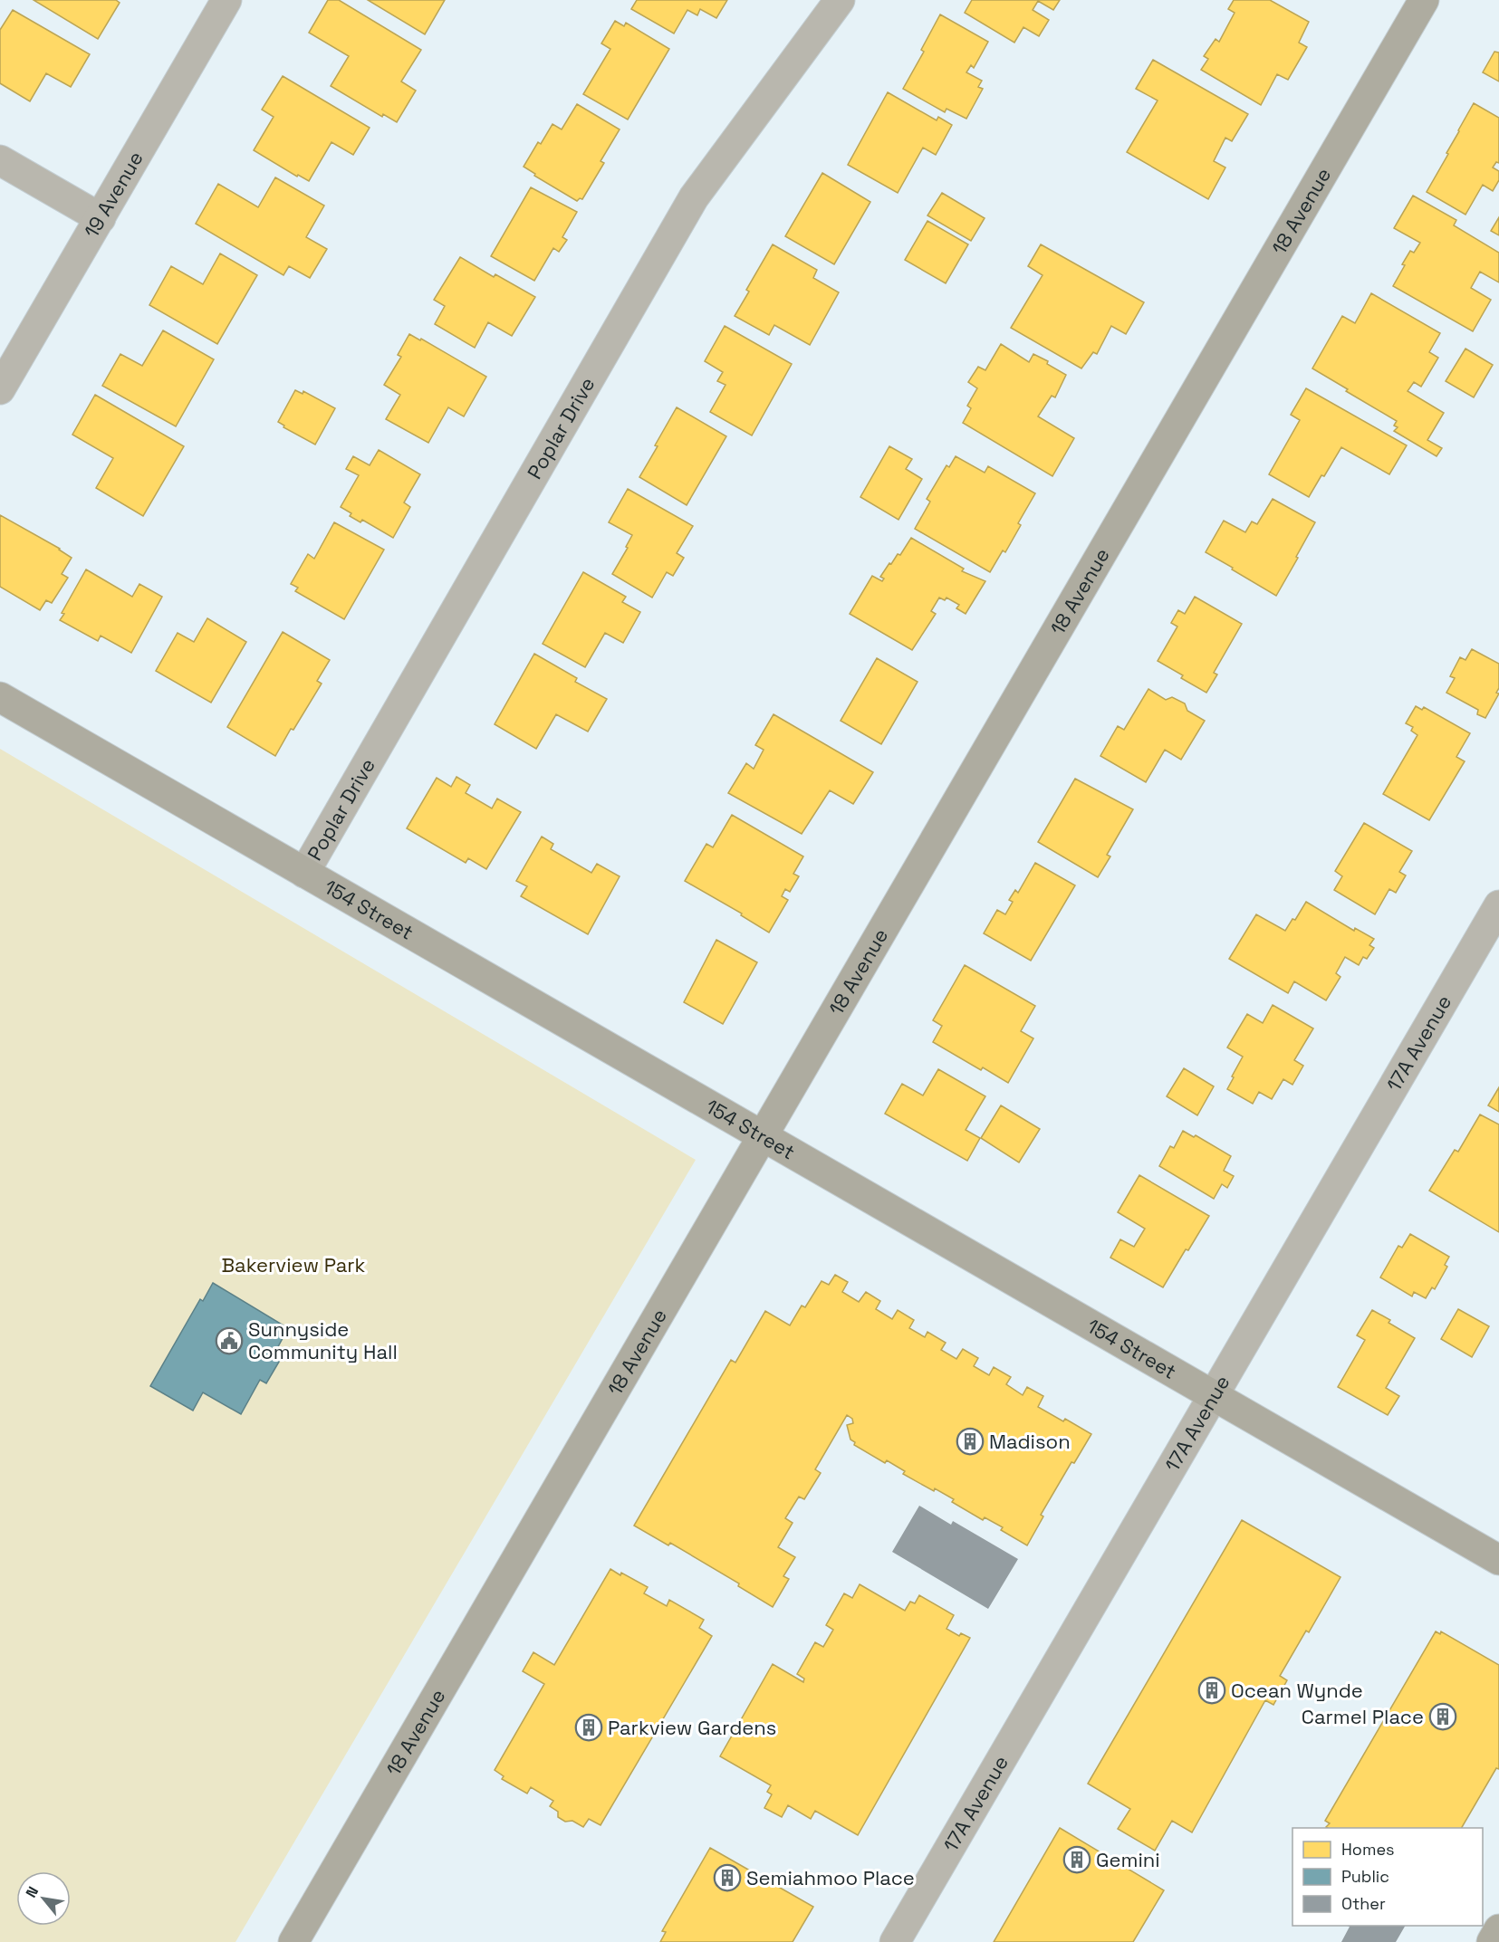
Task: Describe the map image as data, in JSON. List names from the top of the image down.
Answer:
{
  "streets": {
    "street": [
      "19 Avenue",
      "18 Avenue",
      "Poplar Drive",
      "154 Street",
      "17A Avenue"
    ]
  },
  "crossings": [
    ["18 Avenue", "154 Street"],
    ["Poplar Drive", "154 Street"],
    ["154 Street", "17A Avenue"]
  ],
  "parks": ["Bakerview Park"],
  "places": {
    "public building": ["Sunnyside Community Hall"],
    "building": [
      "Madison",
      "Ocean Wynde",
      "Carmel Place",
      "Parkview Gardens",
      "Gemini",
      "Semiahmoo Place"
    ]
  },
  "legend": ["Homes", "Public", "Other"],
  "north": "top left"
}
